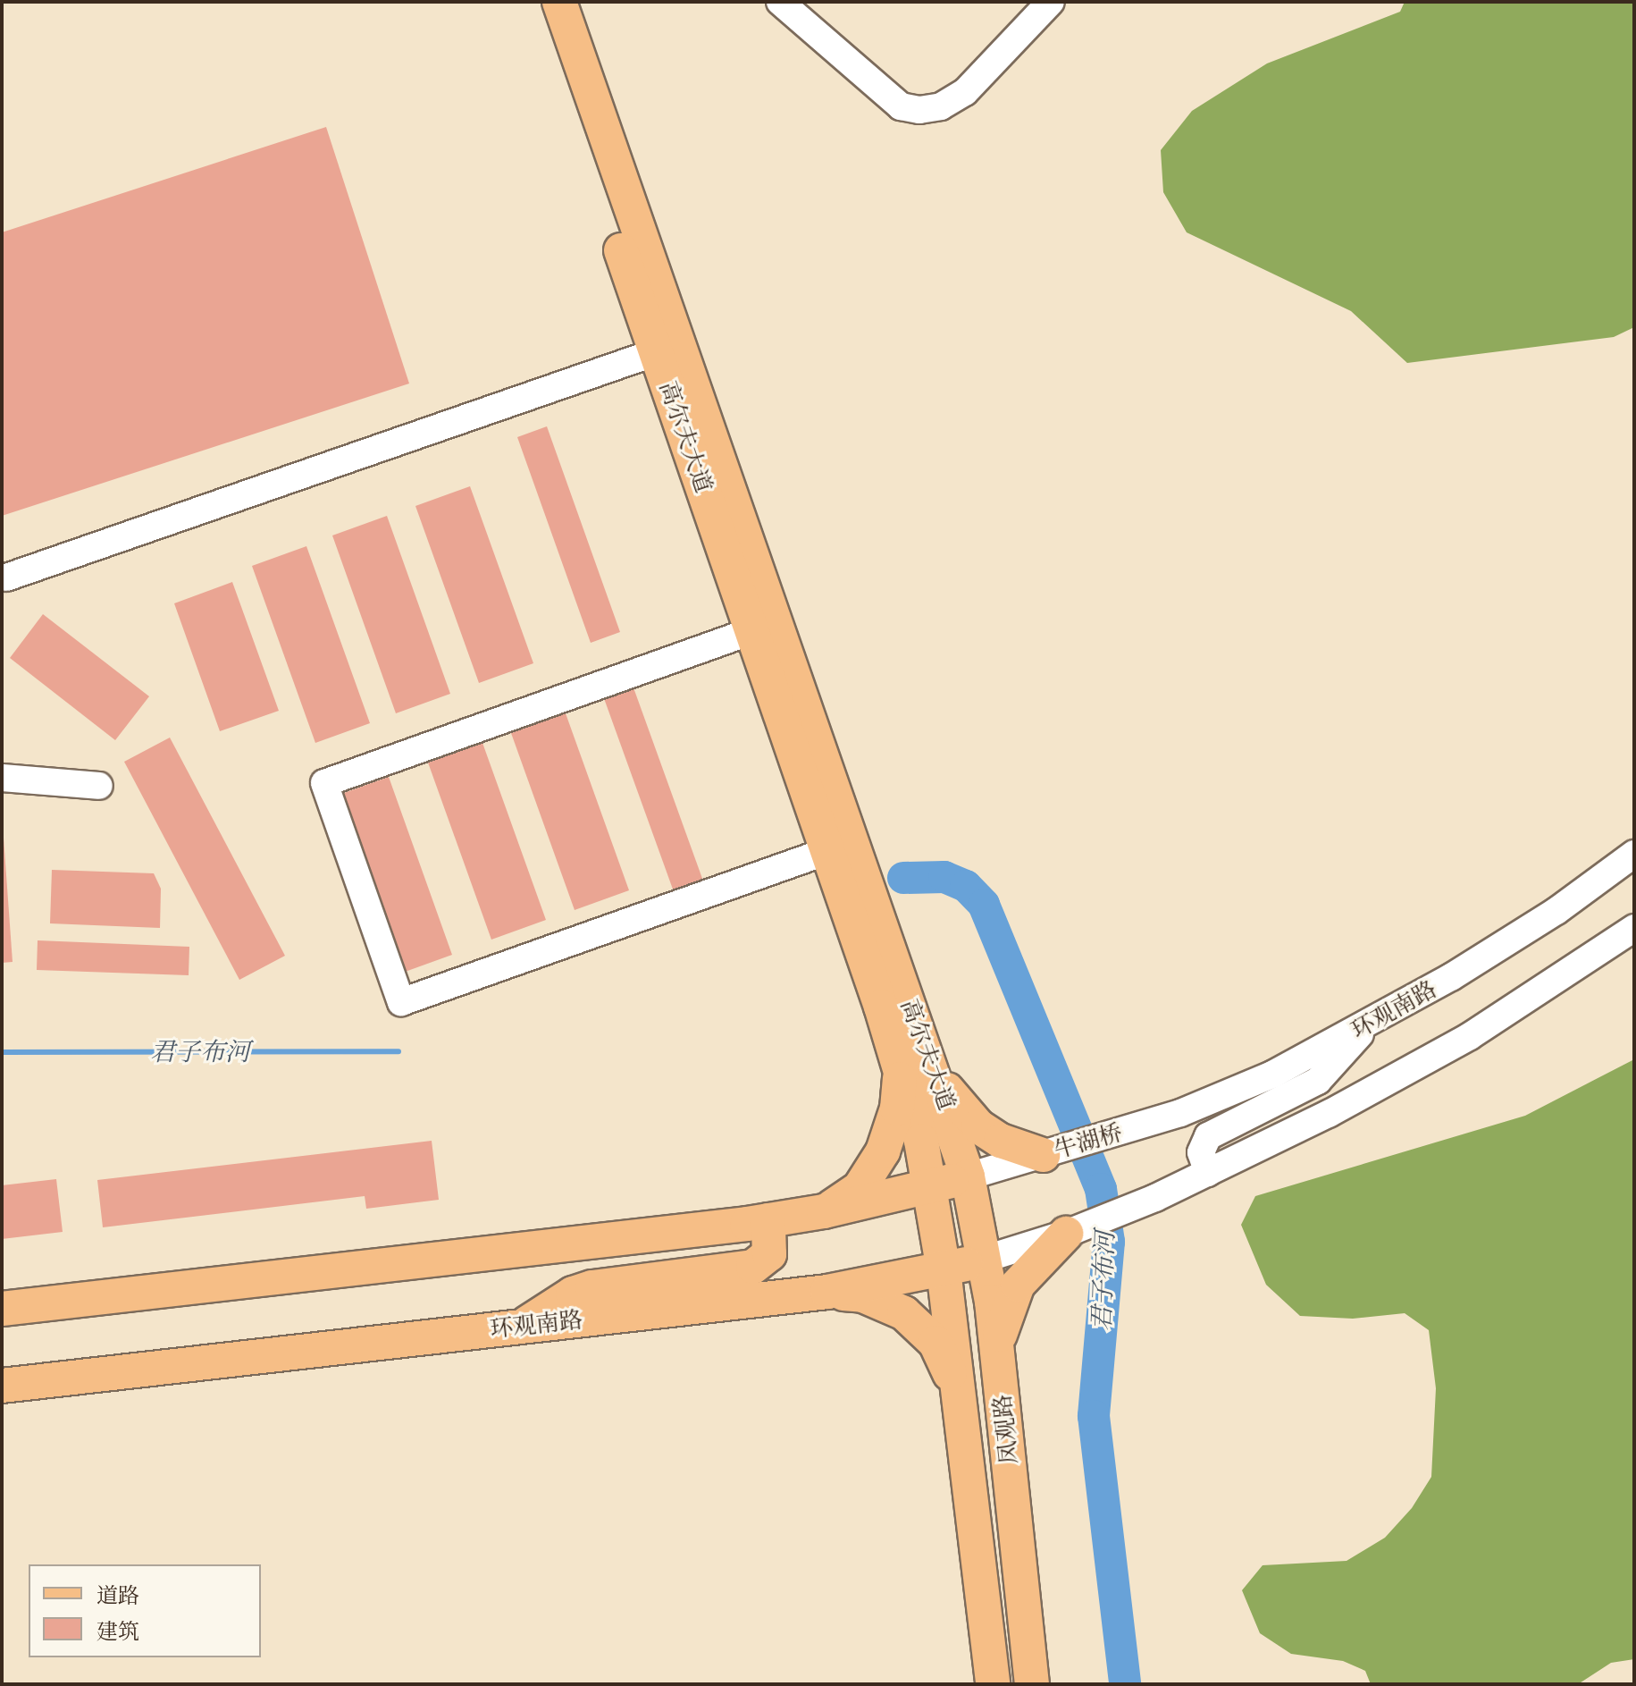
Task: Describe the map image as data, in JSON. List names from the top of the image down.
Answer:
{
  "streets": {
    "main road": ["高尔夫大道", "环观南路", "凤观路"],
    "street": ["牛湖桥"]
  },
  "crossings": [
    ["高尔夫大道", "凤观路"],
    ["环观南路", "牛湖桥"],
    ["环观南路", "凤观路"]
  ],
  "water": ["君子布河"],
  "legend": ["道路", "建筑"]
}
